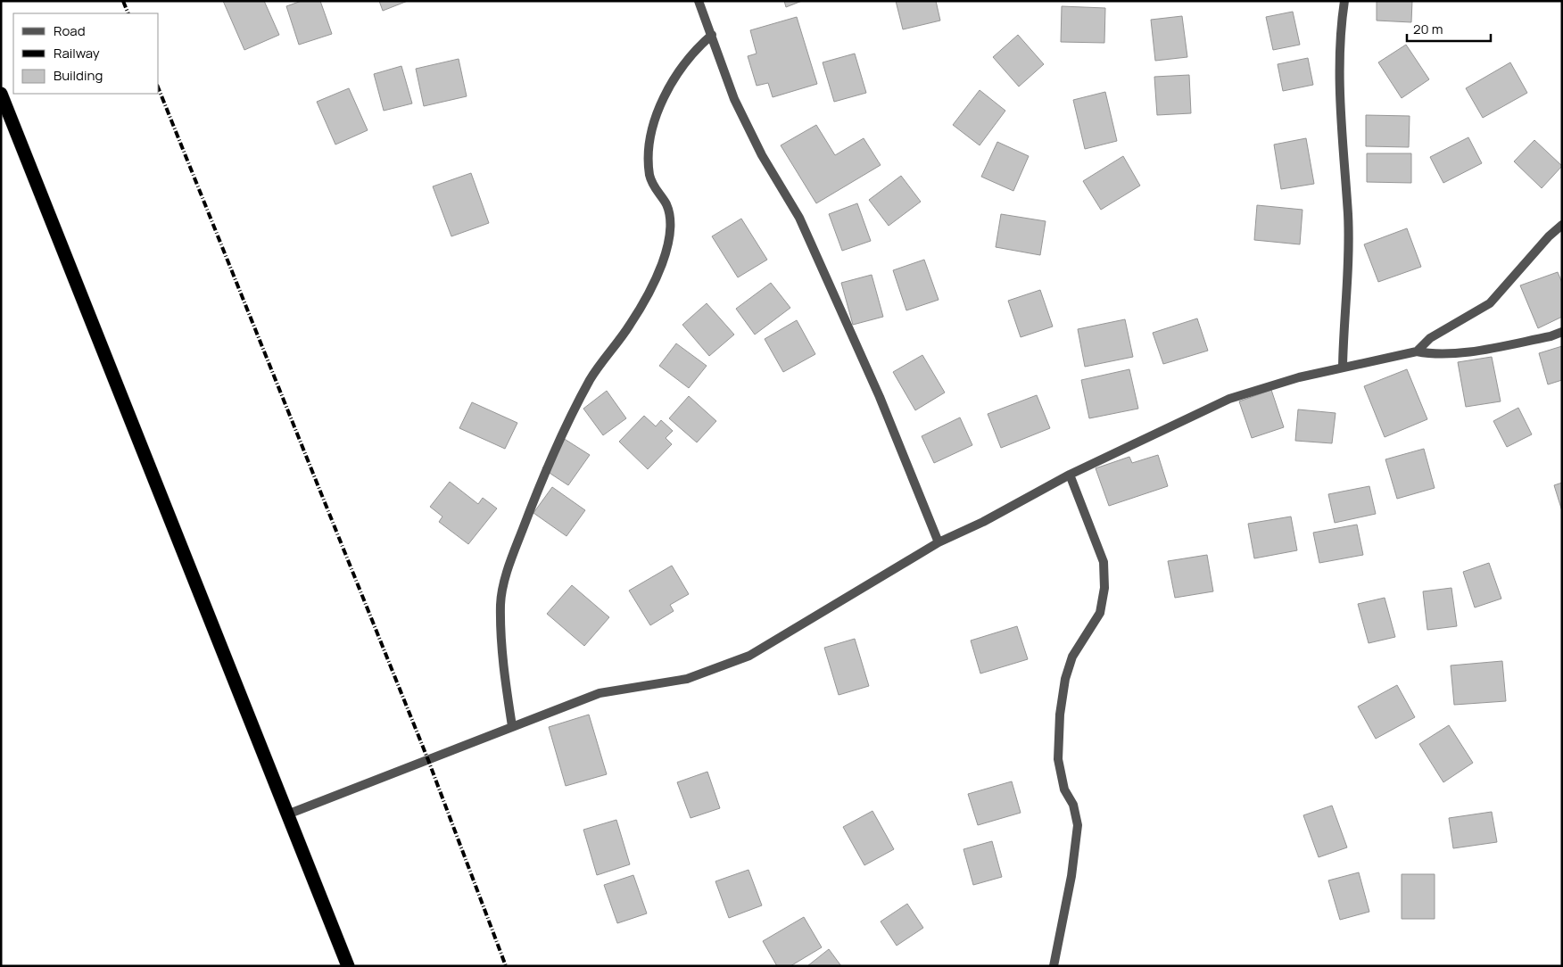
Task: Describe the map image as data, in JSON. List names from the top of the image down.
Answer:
{
  "legend": ["Road", "Railway", "Building"],
  "scale_bar": "20 m"
}
